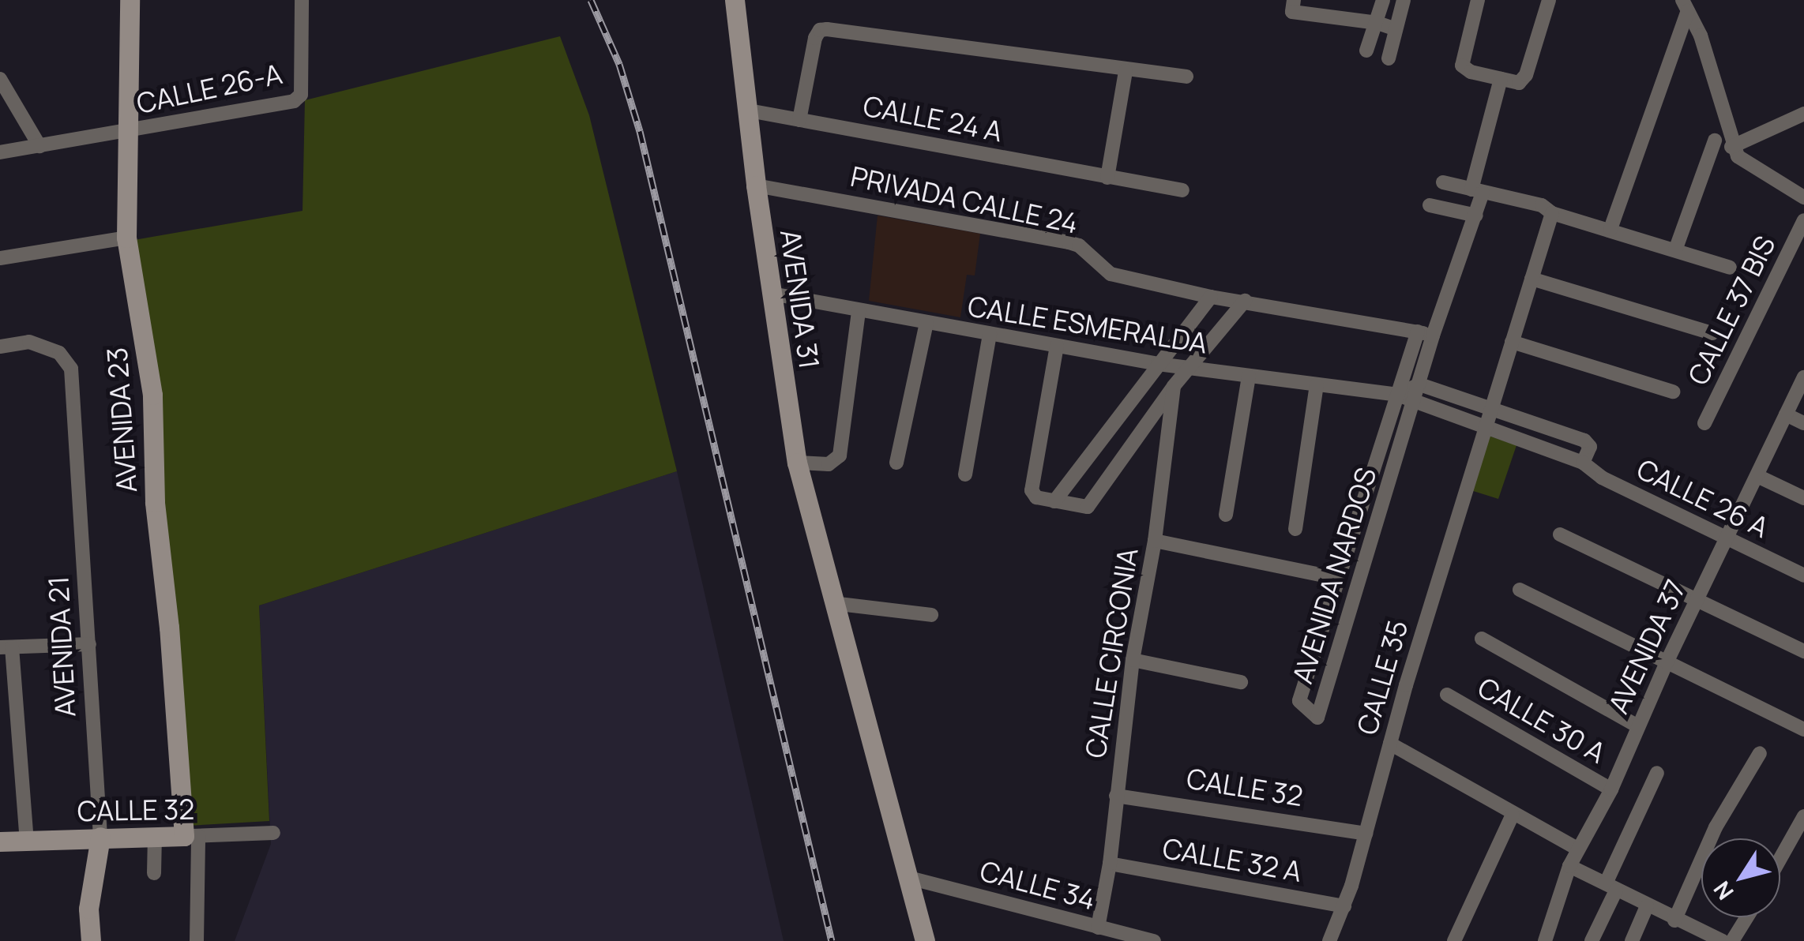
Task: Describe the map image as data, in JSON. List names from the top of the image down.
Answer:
{
  "streets": {
    "street": [
      "CALLE 26-A",
      "CALLE 24 A",
      "PRIVADA CALLE 24",
      "AVENIDA 31",
      "CALLE 37 BIS",
      "CALLE ESMERALDA",
      "AVENIDA 23",
      "CALLE 26 A",
      "AVENIDA NARDOS",
      "AVENIDA 21",
      "AVENIDA 37",
      "CALLE CIRCONIA",
      "CALLE 35",
      "CALLE 30 A",
      "CALLE 32",
      "CALLE 32 A",
      "CALLE 34"
    ]
  },
  "crossings": [
    ["CALLE 26-A", "AVENIDA 23"],
    ["CALLE 24 A", "AVENIDA 31"],
    ["PRIVADA CALLE 24", "AVENIDA 31"],
    ["PRIVADA CALLE 24", "AVENIDA NARDOS"],
    ["AVENIDA 31", "CALLE ESMERALDA"],
    ["AVENIDA 31", "CALLE 34"],
    ["CALLE ESMERALDA", "CALLE 26 A"],
    ["CALLE ESMERALDA", "AVENIDA NARDOS"],
    ["AVENIDA 23", "CALLE 32"],
    ["CALLE 26 A", "AVENIDA NARDOS"],
    ["CALLE 26 A", "AVENIDA 37"],
    ["CALLE 26 A", "CALLE 35"],
    ["AVENIDA 21", "CALLE 32"],
    ["AVENIDA 37", "CALLE 30 A"],
    ["CALLE CIRCONIA", "CALLE 32"],
    ["CALLE CIRCONIA", "CALLE 32 A"],
    ["CALLE CIRCONIA", "CALLE 34"],
    ["CALLE 35", "CALLE 32"],
    ["CALLE 35", "CALLE 32 A"]
  ],
  "north": "bottom left"
}
